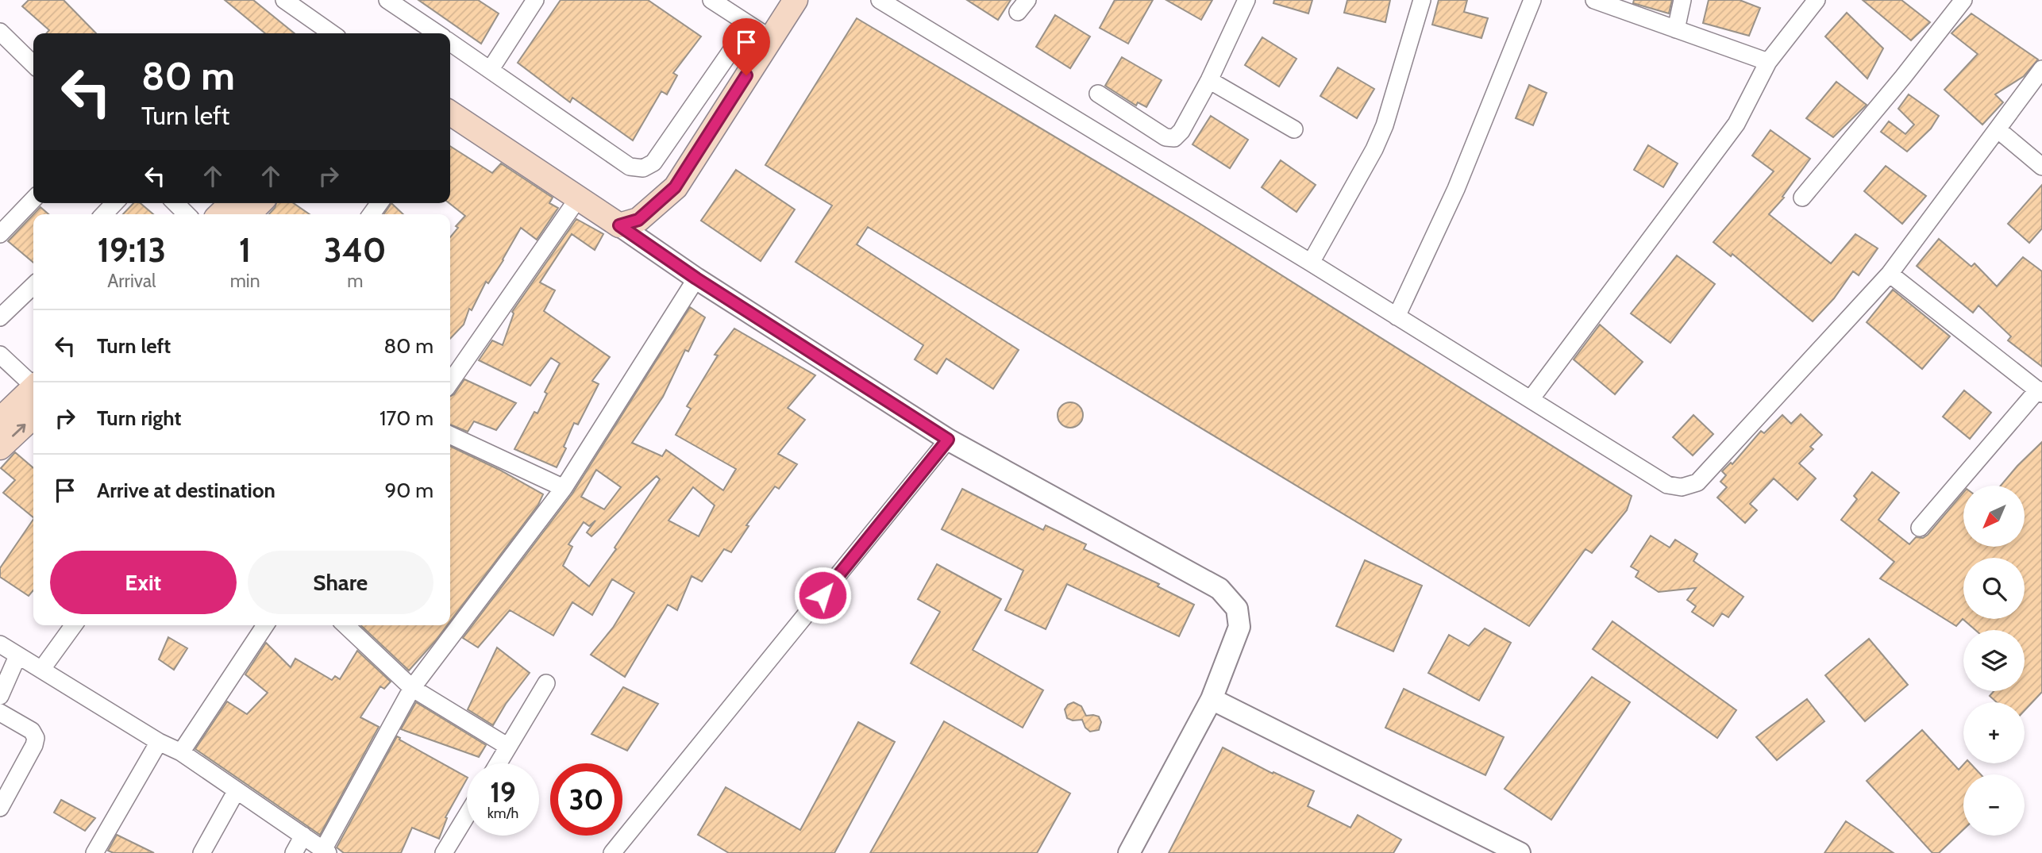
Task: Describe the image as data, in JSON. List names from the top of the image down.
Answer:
{
  "north": "bottom left",
  "page": {
    "turn": ["80 m", "Turn left"],
    "eta": [
      "19:13",
      "Arrival",
      "1",
      "min",
      "340",
      "m"
    ],
    "list": [
      {
        "name": "Turn left",
        "value": "80 m"
      },
      {
        "name": "Turn right",
        "value": "170 m"
      },
      {
        "name": "Arrive at destination",
        "value": "90 m"
      }
    ],
    "map_buttons": ["+", "−"],
    "buttons": ["Exit", "Share"],
    "speed": "19 km/h",
    "limit": "30"
  }
}
